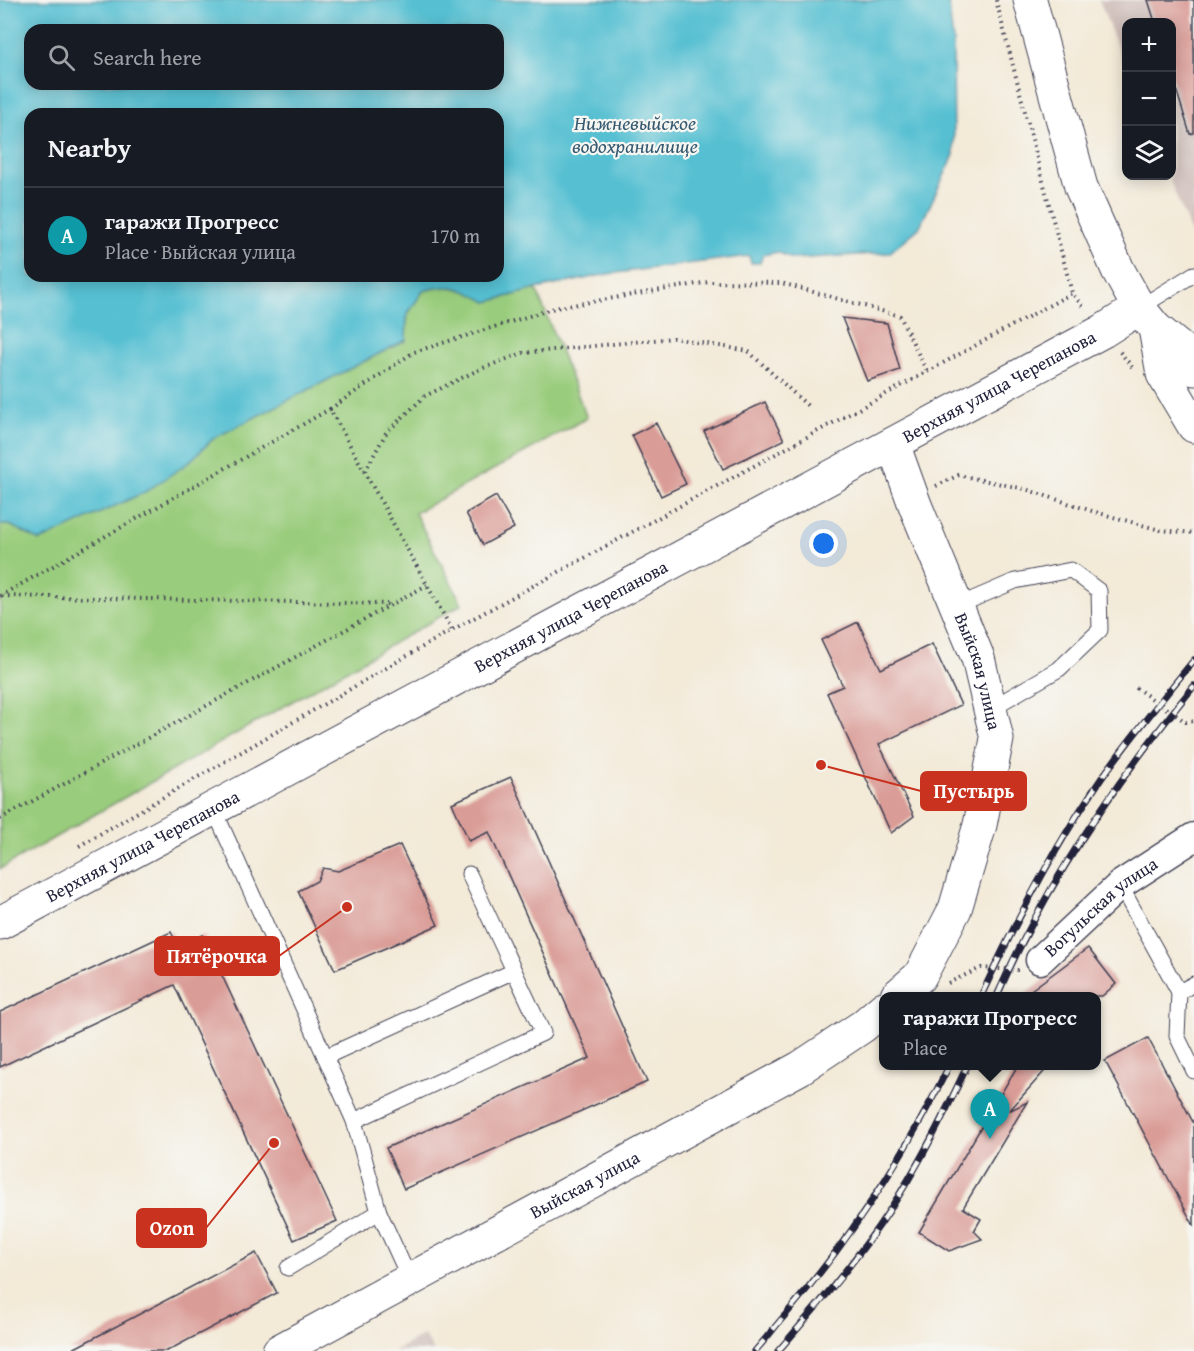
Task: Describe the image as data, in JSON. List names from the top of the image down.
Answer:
{
  "streets": {
    "main road": ["Верхняя улица Черепанова", "Выйская улица"],
    "street": ["Вогульская улица"]
  },
  "crossings": [
    ["Верхняя улица Черепанова", "Выйская улица"]
  ],
  "water": ["Нижневыйское водохранилище"],
  "places": ["Пустырь", "Пятёрочка", "Ozon"],
  "page": {
    "map_buttons": ["+", "−"],
    "search": "Search here",
    "heading": "Nearby",
    "list": [
      {
        "mark": "A",
        "name": "гаражи Прогресс",
        "note": "Place · Выйская улица",
        "value": "170 m"
      }
    ],
    "popup": ["гаражи Прогресс", "Place"],
    "pins": "A"
  }
}
